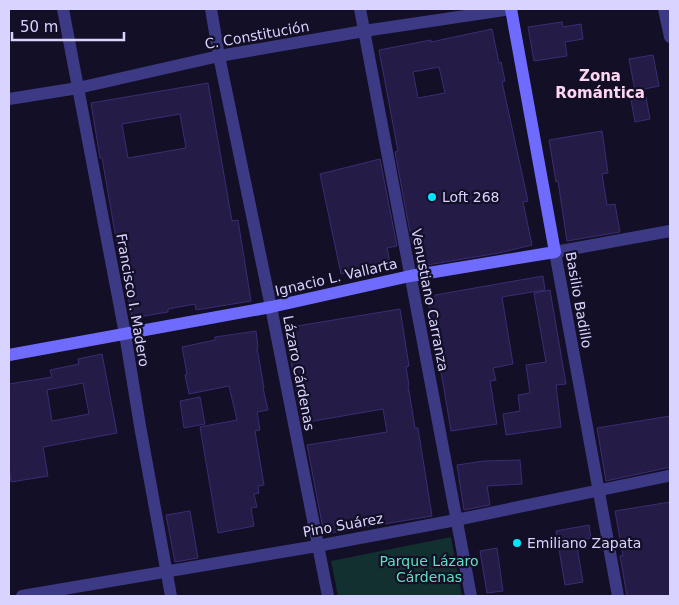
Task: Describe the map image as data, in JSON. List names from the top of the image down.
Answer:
{
  "streets": {
    "main road": ["Ignacio L. Vallarta", "Basilio Badillo"],
    "street": [
      "C. Constitución",
      "Francisco I. Madero",
      "Venustiano Carranza",
      "Lázaro Cárdenas",
      "Pino Suárez"
    ]
  },
  "crossings": [
    ["C. Constitución", "Francisco I. Madero"],
    ["C. Constitución", "Venustiano Carranza"],
    ["C. Constitución", "Basilio Badillo"],
    ["C. Constitución", "Lázaro Cárdenas"],
    ["Ignacio L. Vallarta", "Francisco I. Madero"],
    ["Ignacio L. Vallarta", "Venustiano Carranza"],
    ["Ignacio L. Vallarta", "Basilio Badillo"],
    ["Ignacio L. Vallarta", "Lázaro Cárdenas"],
    ["Francisco I. Madero", "Pino Suárez"],
    ["Venustiano Carranza", "Pino Suárez"],
    ["Basilio Badillo", "Pino Suárez"],
    ["Lázaro Cárdenas", "Pino Suárez"]
  ],
  "districts": ["Zona Romántica"],
  "parks": ["Parque Lázaro Cárdenas"],
  "places": ["Loft 268", "Emiliano Zapata"],
  "scale_bar": "50 m"
}
